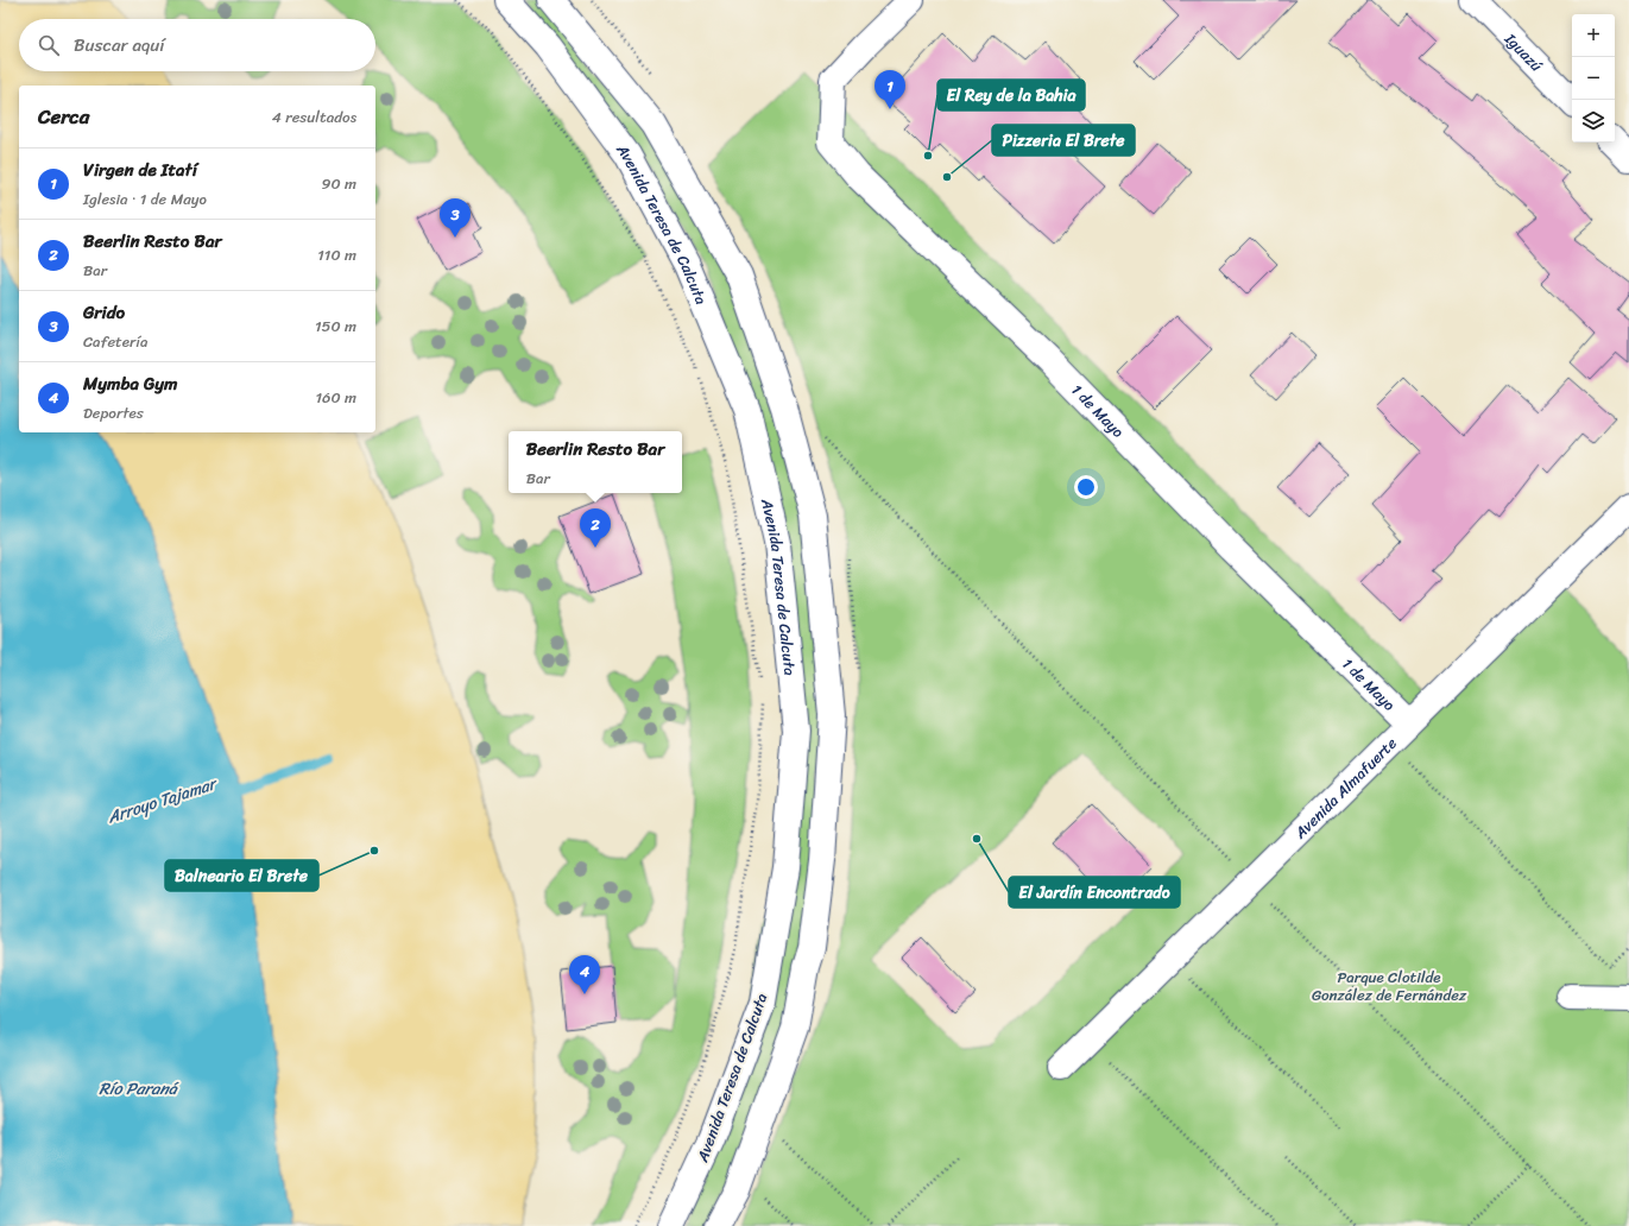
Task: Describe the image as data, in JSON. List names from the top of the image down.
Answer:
{
  "streets": {
    "main road": [
      "Iguazú",
      "Avenida Teresa de Calcuta",
      "1 de Mayo",
      "Avenida Almafuerte"
    ]
  },
  "crossings": [
    ["1 de Mayo", "Avenida Almafuerte"]
  ],
  "water": ["Arroyo Tajamar", "Río Paraná"],
  "parks": ["Parque Clotilde González de Fernández"],
  "places": [
    "El Rey de la Bahia",
    "Pizzeria El Brete",
    "El Jardín Encontrado",
    "Balneario El Brete"
  ],
  "page": {
    "map_buttons": ["+", "−"],
    "search": "Buscar aquí",
    "pins": [
      "1",
      "3",
      "2",
      "4"
    ],
    "heading": ["Cerca", "4 resultados"],
    "list": [
      {
        "mark": "1",
        "name": "Virgen de Itatí",
        "note": "Iglesia · 1 de Mayo",
        "value": "90 m"
      },
      {
        "mark": "2",
        "name": "Beerlin Resto Bar",
        "note": "Bar",
        "value": "110 m"
      },
      {
        "mark": "3",
        "name": "Grido",
        "note": "Cafetería",
        "value": "150 m"
      },
      {
        "mark": "4",
        "name": "Mymba Gym",
        "note": "Deportes",
        "value": "160 m"
      }
    ],
    "popup": ["Beerlin Resto Bar", "Bar"]
  }
}
